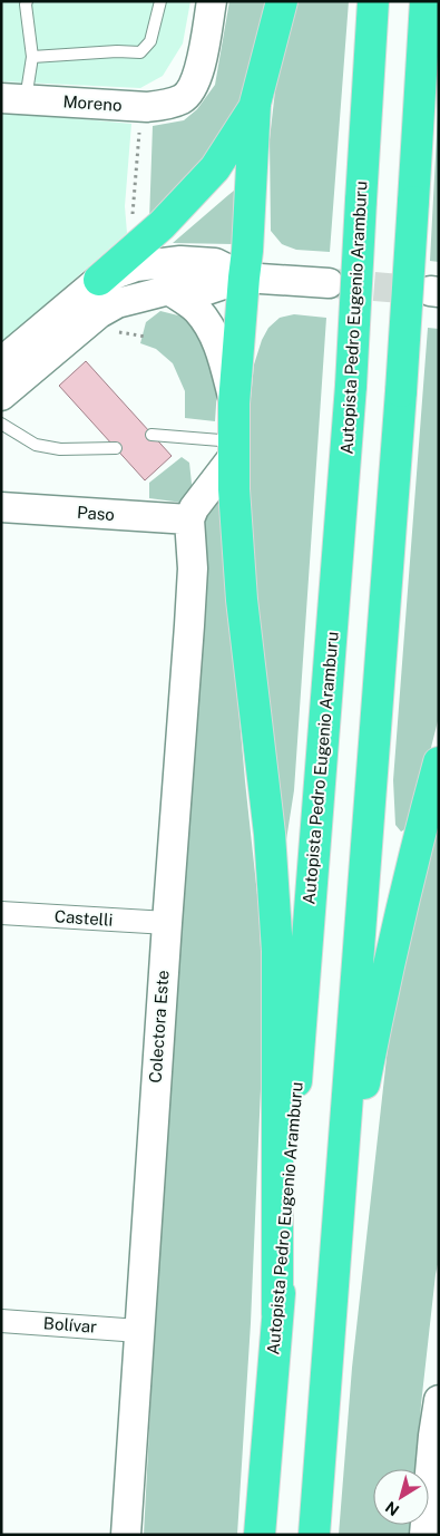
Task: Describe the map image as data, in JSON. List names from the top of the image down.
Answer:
{
  "streets": {
    "highway": ["Autopista Pedro Eugenio Aramburu"],
    "street": [
      "Moreno",
      "Paso",
      "Castelli",
      "Colectora Este",
      "Bolívar"
    ]
  },
  "crossings": [
    ["Paso", "Colectora Este"],
    ["Castelli", "Colectora Este"],
    ["Colectora Este", "Bolívar"]
  ],
  "north": "bottom left"
}
